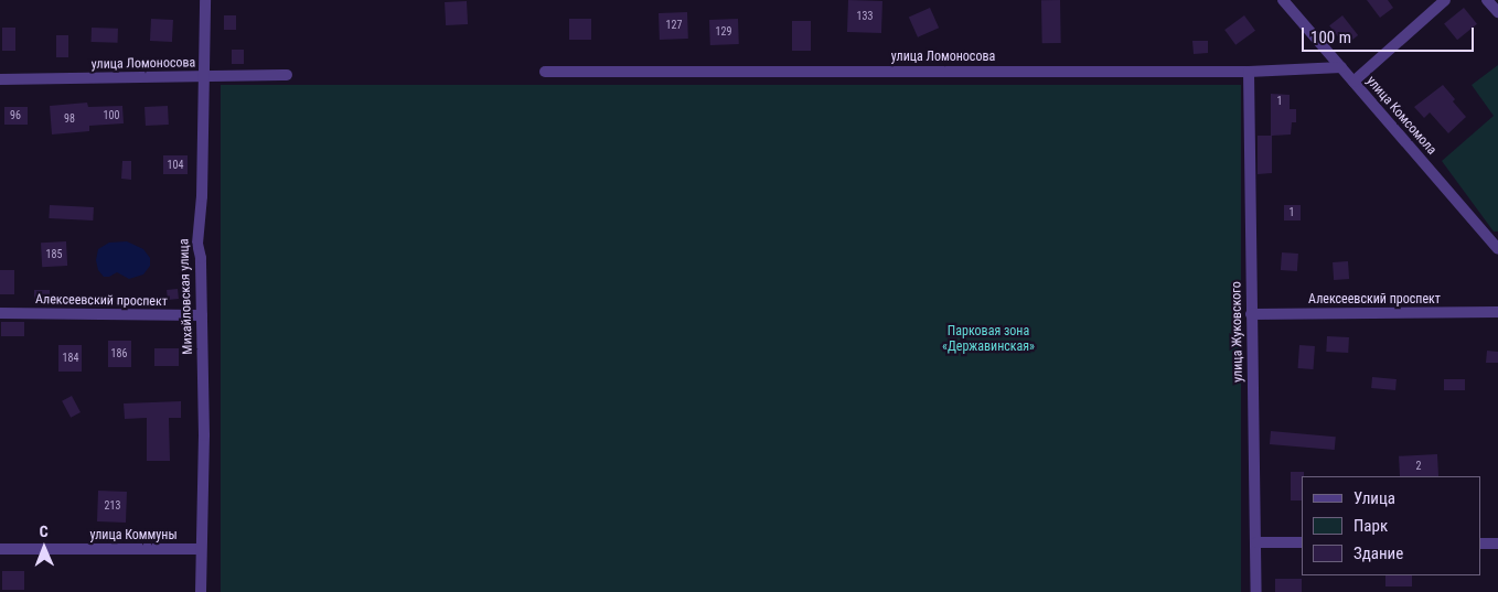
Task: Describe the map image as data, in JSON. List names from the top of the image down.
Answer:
{
  "streets": {
    "street": [
      "улица Ломоносова",
      "улица Комсомола",
      "Михайловская улица",
      "Алексеевский проспект",
      "улица Жуковского",
      "улица Коммуны"
    ]
  },
  "crossings": [
    ["улица Ломоносова", "улица Комсомола"],
    ["улица Ломоносова", "Михайловская улица"],
    ["улица Ломоносова", "улица Жуковского"],
    ["Михайловская улица", "Алексеевский проспект"],
    ["Михайловская улица", "улица Коммуны"],
    ["Алексеевский проспект", "улица Жуковского"]
  ],
  "parks": ["Парковая зона «Державинская»"],
  "house_numbers": [
    "133",
    "127",
    "129",
    "1",
    "96",
    "100",
    "98",
    "104",
    "1",
    "185",
    "186",
    "184",
    "2",
    "213"
  ],
  "legend": ["Улица", "Парк", "Здание"],
  "scale_bar": "100 m",
  "north": "top"
}
